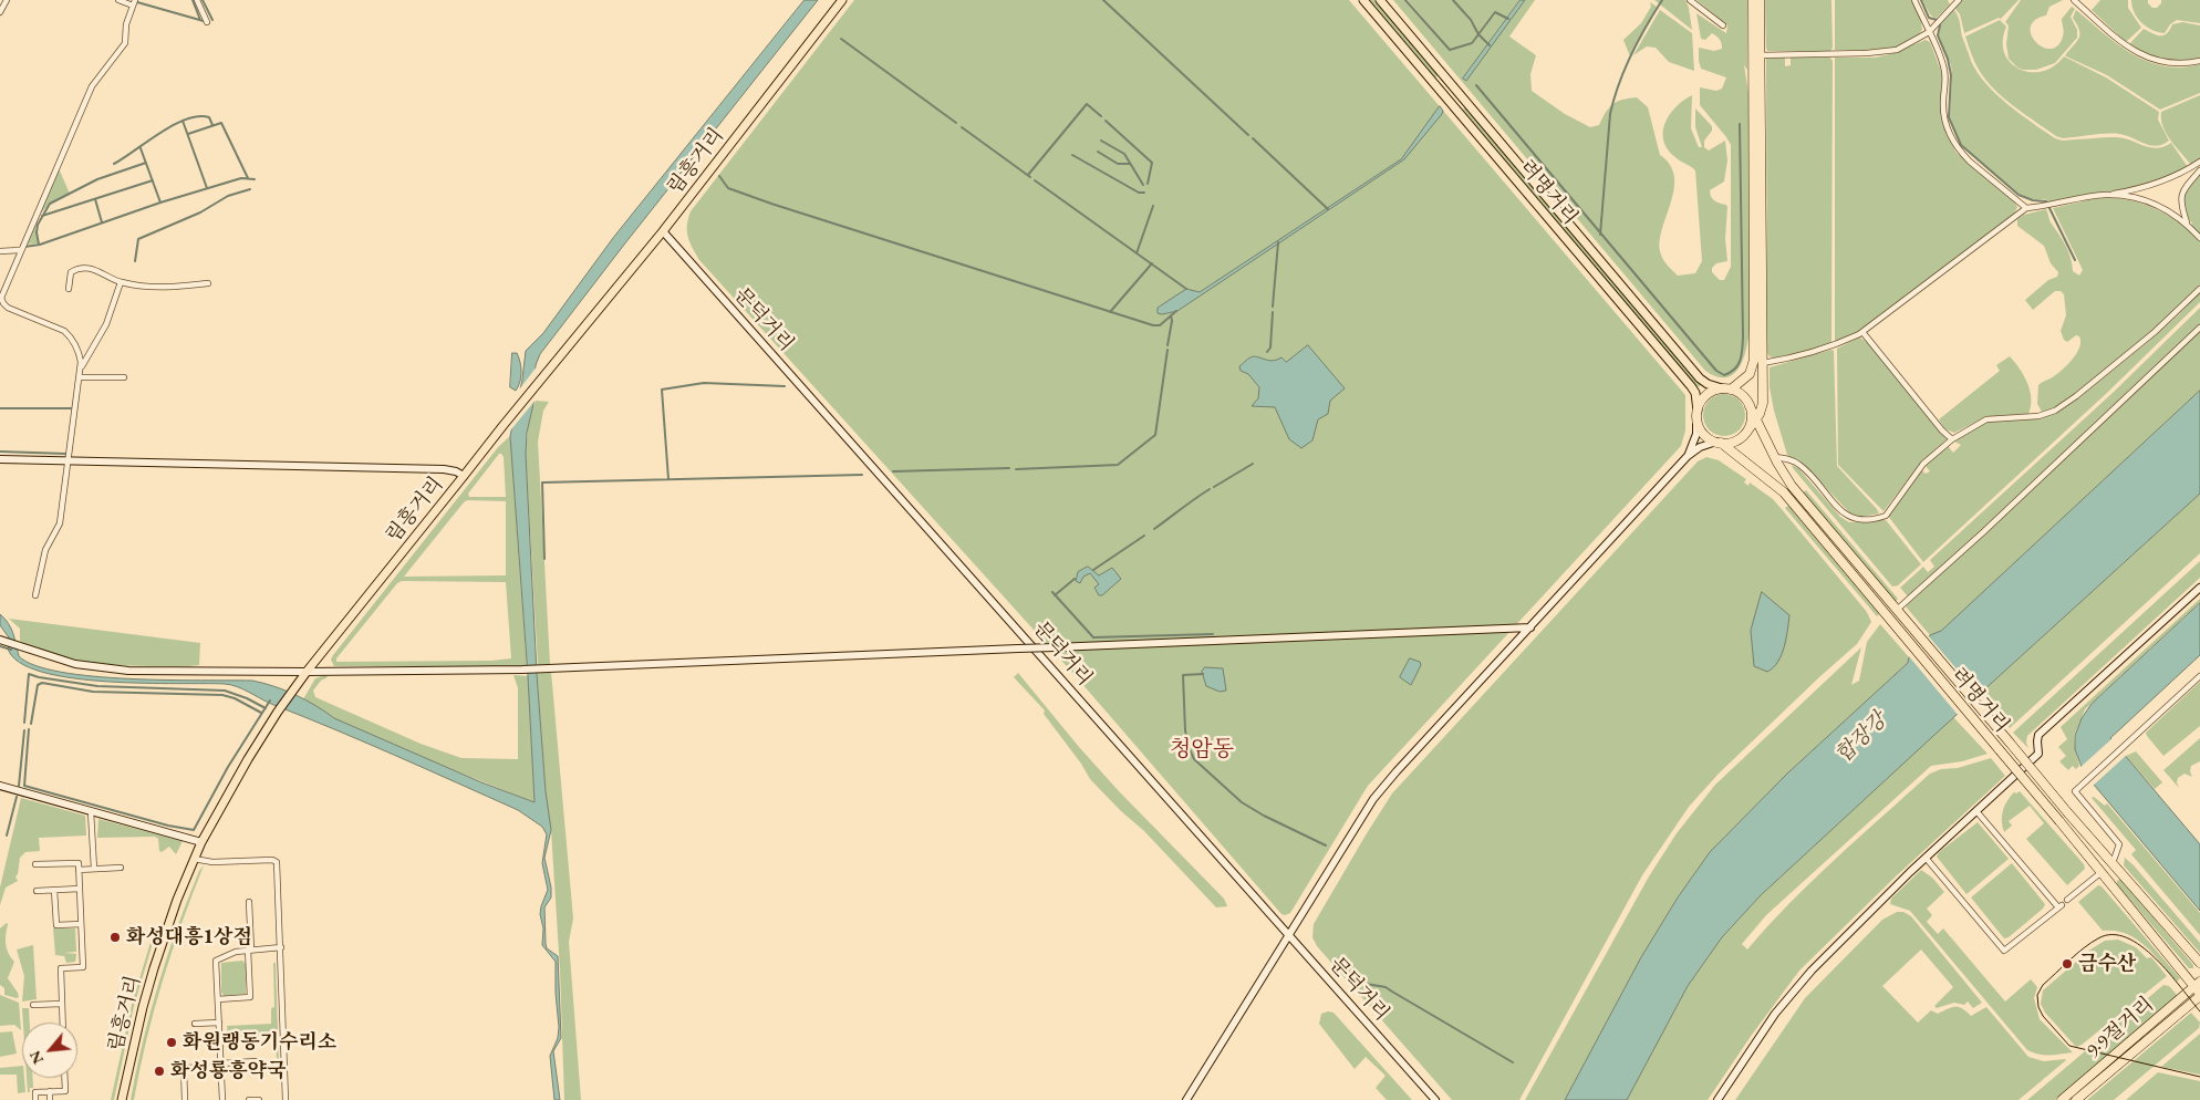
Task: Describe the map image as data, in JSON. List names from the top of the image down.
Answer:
{
  "streets": {
    "highway": ["려명거리", "9·9절거리"],
    "main road": ["림흥거리"],
    "street": ["문덕거리"]
  },
  "crossings": [
    ["림흥거리", "문덕거리"],
    ["려명거리", "9·9절거리"]
  ],
  "districts": ["청암동"],
  "water": ["합장강"],
  "places": [
    "화성대흥1상점",
    "금수산",
    "화원랭동기수리소",
    "화성룡흥약국"
  ],
  "north": "bottom left"
}
